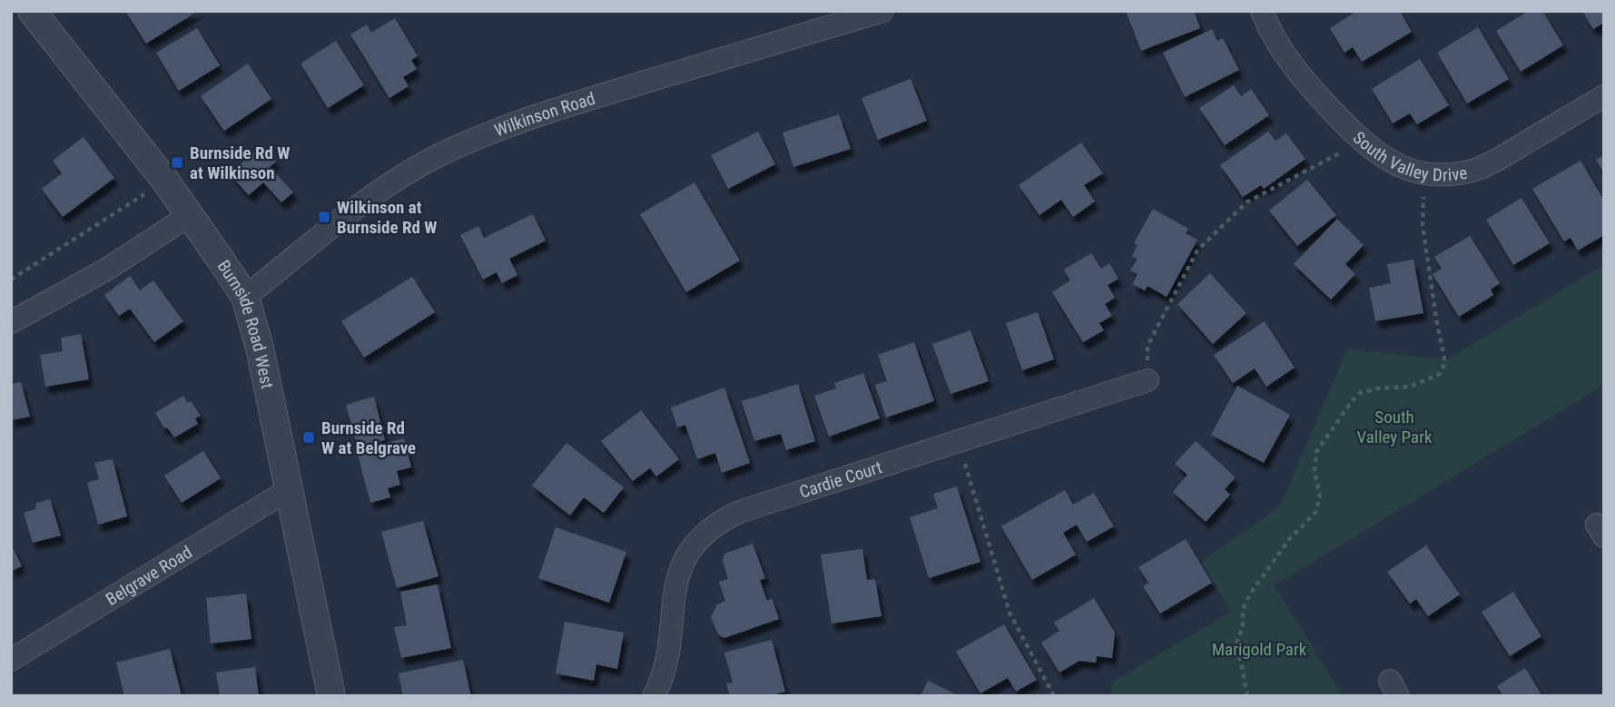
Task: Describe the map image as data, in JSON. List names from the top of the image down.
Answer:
{
  "streets": {
    "street": [
      "Wilkinson Road",
      "South Valley Drive",
      "Burnside Road West",
      "Cardie Court",
      "Belgrave Road"
    ]
  },
  "crossings": [
    ["Wilkinson Road", "Burnside Road West"],
    ["Burnside Road West", "Belgrave Road"]
  ],
  "parks": ["South Valley Park", "Marigold Park"],
  "places": {
    "transit": ["Burnside Rd W at Wilkinson", "Wilkinson at Burnside Rd W", "Burnside Rd W at Belgrave"]
  }
}
